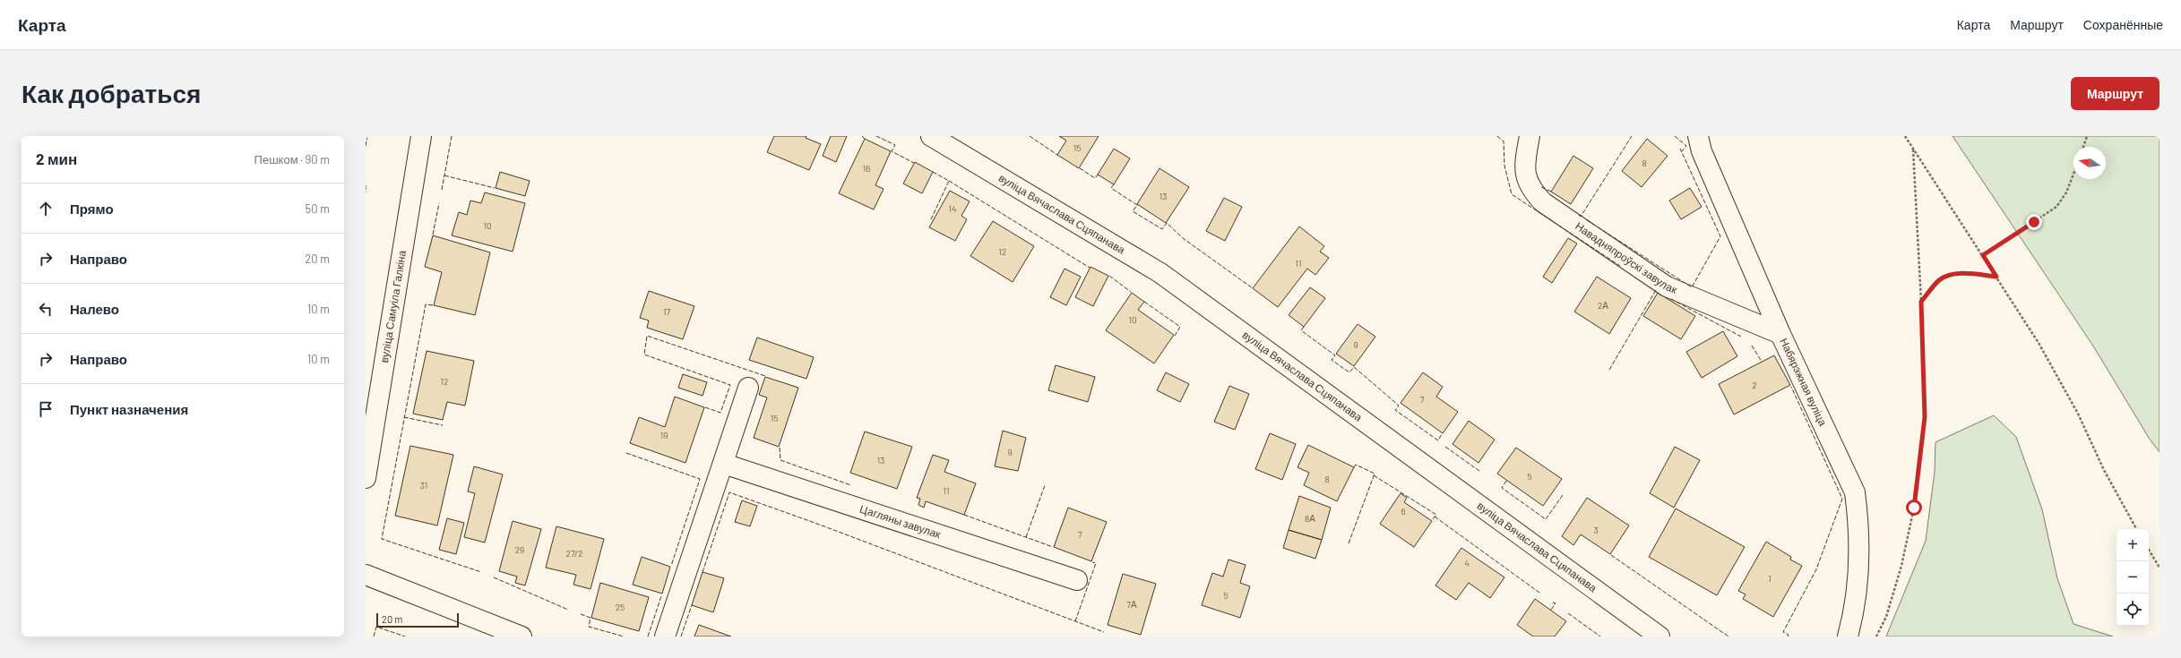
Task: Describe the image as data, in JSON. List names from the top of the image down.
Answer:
{
  "streets": {
    "street": [
      "вуліца Вячаслава Сцяпанава",
      "Навадняпроўскі завулак",
      "вуліца Самуіла Галкіна",
      "Набярэжная вуліца",
      "Цагляны завулак"
    ]
  },
  "crossings": [
    ["Навадняпроўскі завулак", "Набярэжная вуліца"]
  ],
  "house_numbers": [
    "15",
    "8",
    "16",
    "13",
    "14",
    "10",
    "12",
    "11",
    "2А",
    "17",
    "10",
    "9",
    "12",
    "2",
    "7",
    "15",
    "19",
    "9",
    "13",
    "5",
    "8",
    "31",
    "11",
    "6",
    "8А",
    "3",
    "7",
    "29",
    "27/2",
    "4",
    "1",
    "5",
    "7А",
    "25"
  ],
  "scale_bar": "20 m",
  "north": "left",
  "page": {
    "header": "Карта",
    "nav": ["Карта", "Маршрут", "Сохранённые"],
    "buttons": "Маршрут",
    "title": "Как добраться",
    "heading": ["2 мин", "Пешком · 90 m"],
    "list": [
      ["Прямо", "50 m"],
      ["Направо", "20 m"],
      ["Налево", "10 m"],
      ["Направо", "10 m"],
      "Пункт назначения"
    ],
    "map_buttons": ["+", "−"],
    "scale": "20 m"
  }
}
